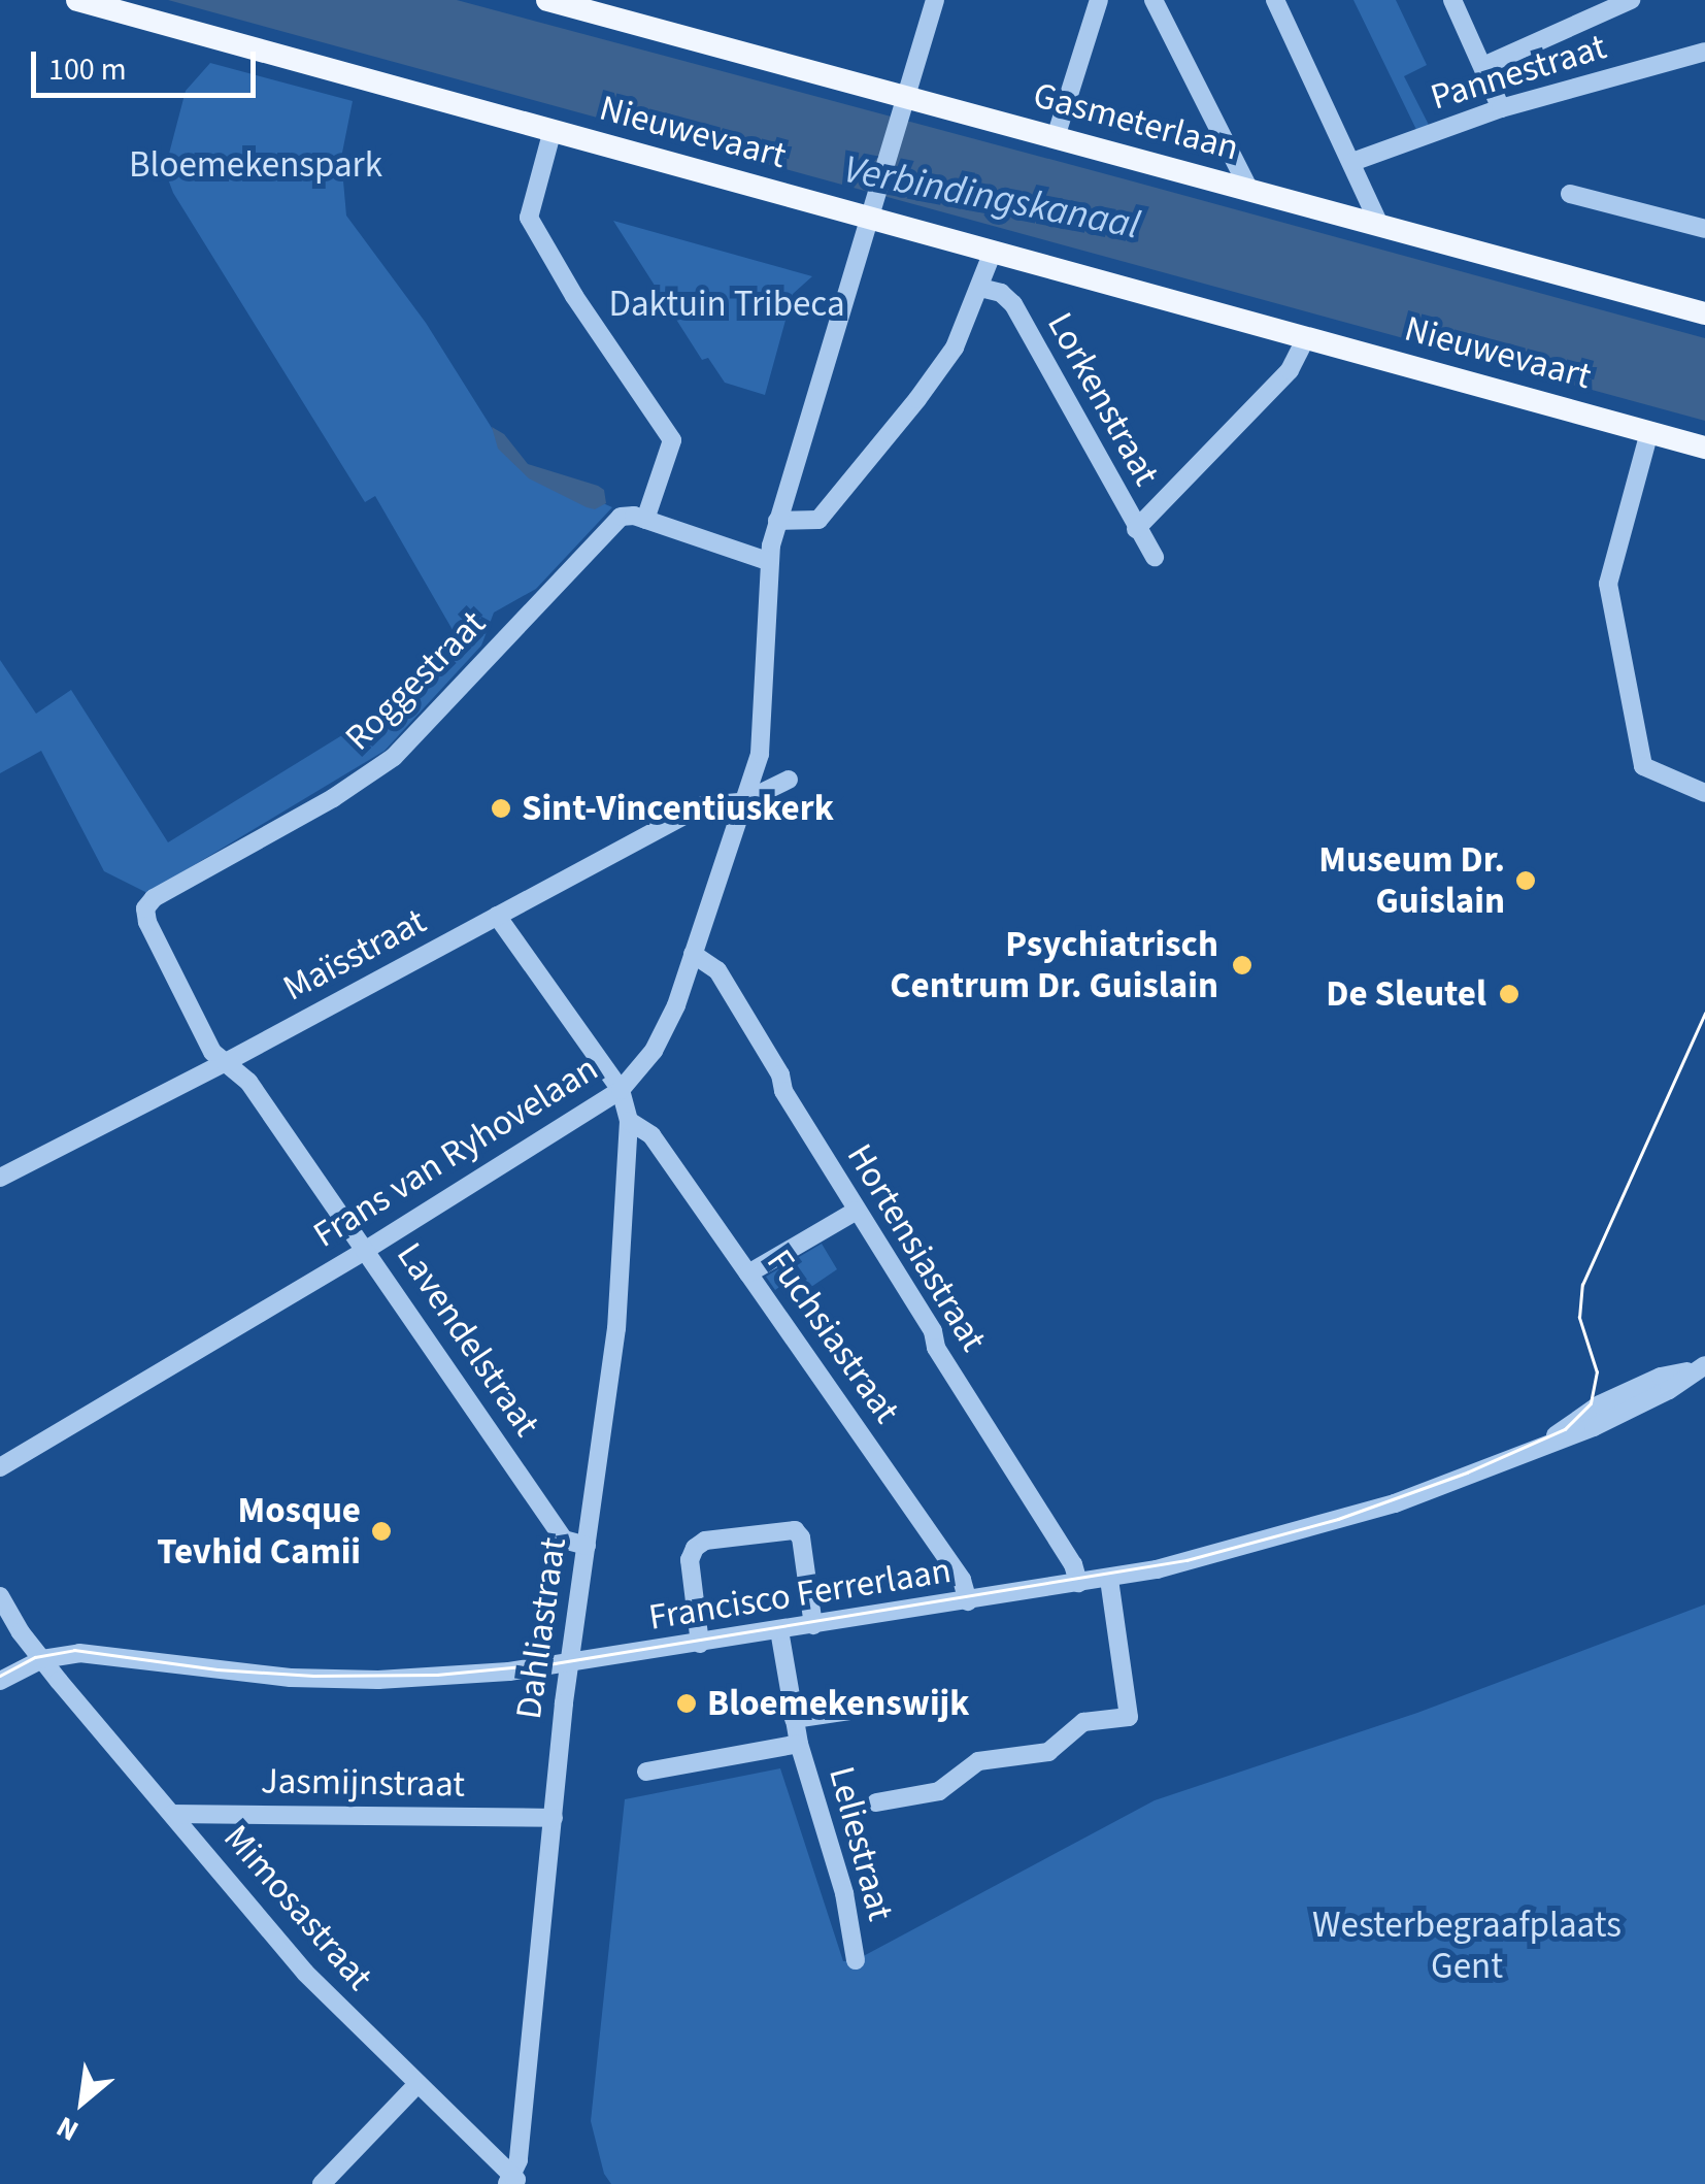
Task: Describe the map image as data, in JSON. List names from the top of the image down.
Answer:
{
  "streets": {
    "main road": ["Gasmeterlaan", "Nieuwevaart"],
    "street": [
      "Pannestraat",
      "Lorkenstraat",
      "Roggestraat",
      "Maïsstraat",
      "Frans van Ryhovelaan",
      "Hortensiastraat",
      "Fuchsiastraat",
      "Lavendelstraat",
      "Francisco Ferrerlaan",
      "Dahliastraat",
      "Jasmijnstraat",
      "Leliestraat",
      "Mimosastraat"
    ]
  },
  "crossings": [
    ["Gasmeterlaan", "Frans van Ryhovelaan"],
    ["Nieuwevaart", "Frans van Ryhovelaan"],
    ["Roggestraat", "Maïsstraat"],
    ["Roggestraat", "Lavendelstraat"],
    ["Maïsstraat", "Frans van Ryhovelaan"],
    ["Maïsstraat", "Lavendelstraat"],
    ["Frans van Ryhovelaan", "Hortensiastraat"],
    ["Frans van Ryhovelaan", "Lavendelstraat"],
    ["Frans van Ryhovelaan", "Dahliastraat"],
    ["Hortensiastraat", "Francisco Ferrerlaan"],
    ["Fuchsiastraat", "Francisco Ferrerlaan"],
    ["Fuchsiastraat", "Dahliastraat"],
    ["Lavendelstraat", "Dahliastraat"],
    ["Francisco Ferrerlaan", "Dahliastraat"],
    ["Francisco Ferrerlaan", "Leliestraat"],
    ["Francisco Ferrerlaan", "Mimosastraat"],
    ["Dahliastraat", "Jasmijnstraat"],
    ["Dahliastraat", "Mimosastraat"],
    ["Jasmijnstraat", "Mimosastraat"]
  ],
  "water": ["Verbindingskanaal"],
  "parks": ["Bloemekenspark", "Daktuin Tribeca", "Westerbegraafplaats Gent"],
  "places": [
    "Sint-Vincentiuskerk",
    "Museum Dr. Guislain",
    "Psychiatrisch Centrum Dr. Guislain",
    "De Sleutel",
    "Mosque Tevhid Camii",
    "Bloemekenswijk"
  ],
  "scale_bar": "100 m",
  "north": "bottom left"
}
